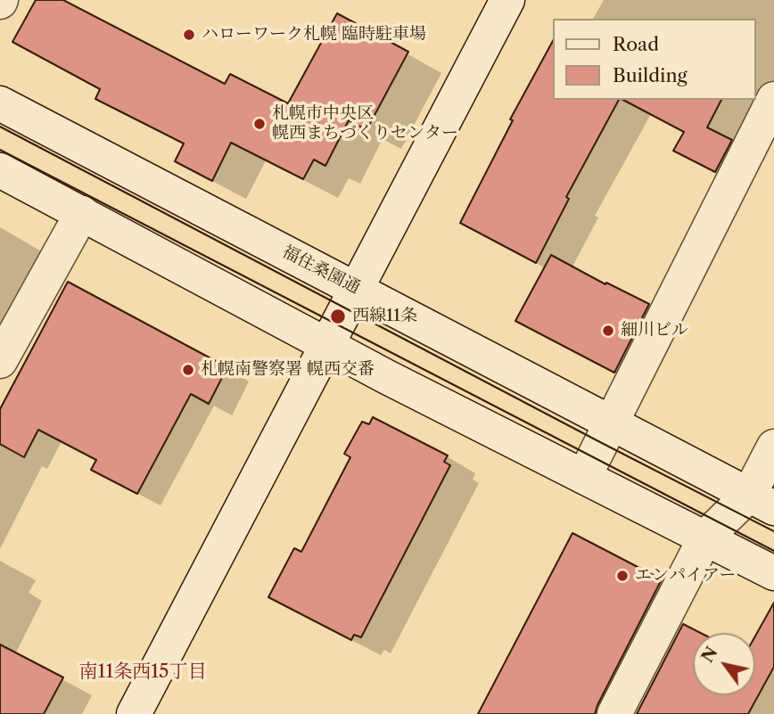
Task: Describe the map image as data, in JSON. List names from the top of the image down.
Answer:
{
  "streets": {
    "street": ["福住桑園通"]
  },
  "districts": ["南11条西15丁目"],
  "places": [
    "ハローワーク札幌 臨時駐車場",
    "札幌市中央区 幌西まちづくりセンター",
    "西線11条",
    "細川ビル",
    "札幌南警察署 幌西交番",
    "エンパイアー"
  ],
  "legend": ["Road", "Building"],
  "north": "top left"
}
